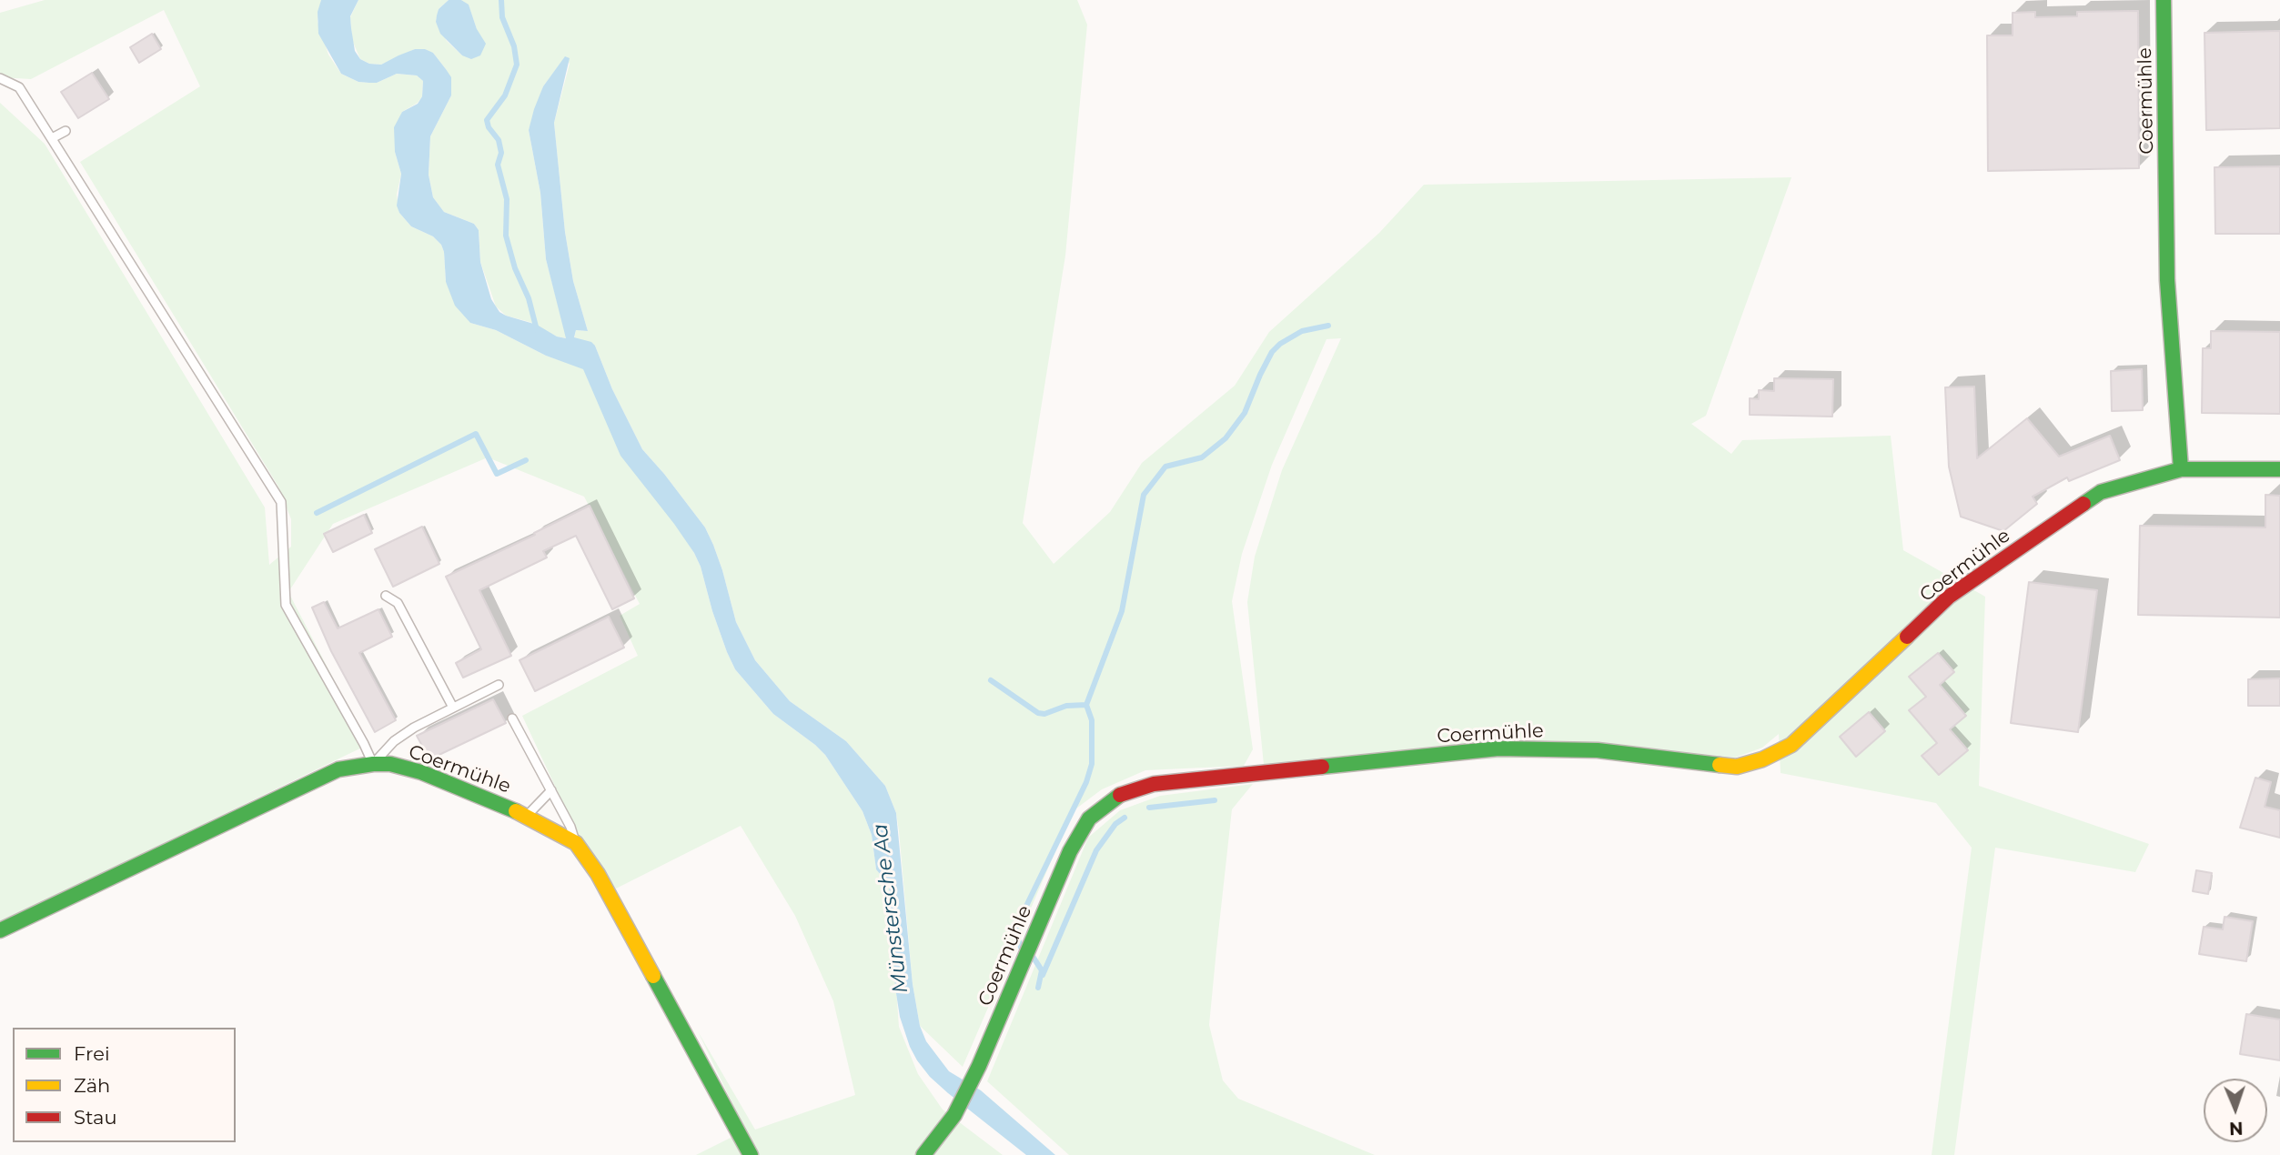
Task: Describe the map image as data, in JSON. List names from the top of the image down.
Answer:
{
  "streets": {
    "street": ["Coermühle"]
  },
  "water": ["Münstersche Aa"],
  "legend": ["Frei", "Zäh", "Stau"],
  "north": "bottom"
}
